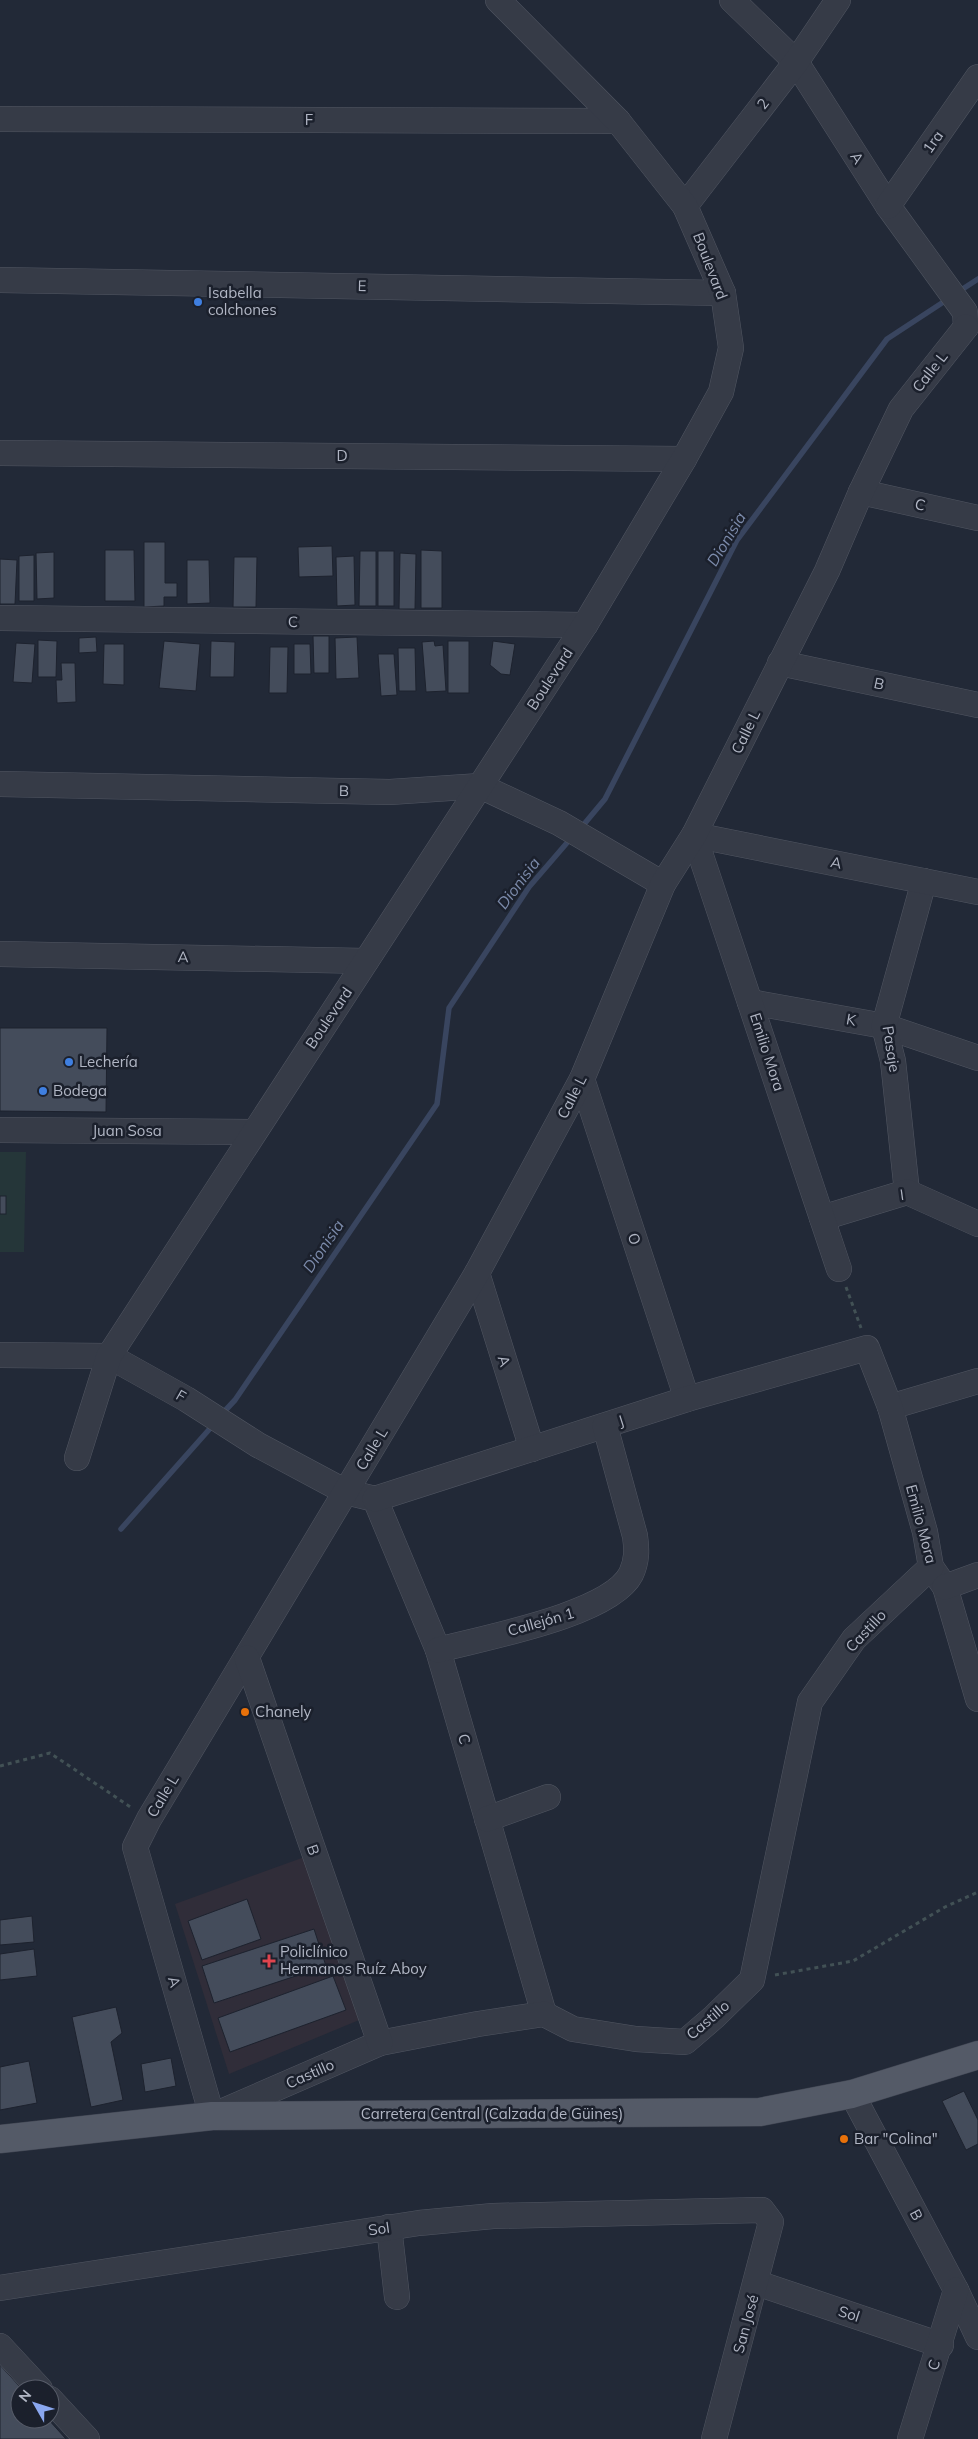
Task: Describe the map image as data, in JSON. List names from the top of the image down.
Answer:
{
  "streets": {
    "main road": ["Carretera Central (Calzada de Güines)"],
    "street": [
      "2",
      "F",
      "1ra",
      "A",
      "Boulevard",
      "E",
      "Calle L",
      "D",
      "C",
      "B",
      "K",
      "Pasaje",
      "Emilio Mora",
      "Juan Sosa",
      "I",
      "O",
      "J",
      "Callejón 1",
      "Castillo",
      "Sol",
      "San José"
    ]
  },
  "crossings": [
    ["2", "A"],
    ["2", "Boulevard"],
    ["F", "Boulevard"],
    ["F", "Calle L"],
    ["1ra", "A"],
    ["A", "Boulevard"],
    ["A", "Calle L"],
    ["A", "Pasaje"],
    ["A", "Emilio Mora"],
    ["A", "J"],
    ["A", "Castillo"],
    ["A", "Carretera Central (Calzada de Güines)"],
    ["Boulevard", "E"],
    ["Boulevard", "D"],
    ["Boulevard", "C"],
    ["Boulevard", "B"],
    ["Boulevard", "Juan Sosa"],
    ["Calle L", "C"],
    ["Calle L", "B"],
    ["Calle L", "Emilio Mora"],
    ["Calle L", "O"],
    ["C", "B"],
    ["C", "J"],
    ["C", "Callejón 1"],
    ["C", "Castillo"],
    ["C", "Sol"],
    ["B", "Castillo"],
    ["B", "Carretera Central (Calzada de Güines)"],
    ["K", "Pasaje"],
    ["K", "Emilio Mora"],
    ["Pasaje", "I"],
    ["Emilio Mora", "I"],
    ["Emilio Mora", "J"],
    ["Emilio Mora", "Castillo"],
    ["O", "J"],
    ["J", "Callejón 1"],
    ["Castillo", "Carretera Central (Calzada de Güines)"],
    ["Sol", "San José"]
  ],
  "water": ["Dionisia"],
  "places": {
    "other": [
      "Isabella colchones",
      "Lechería",
      "Bodega",
      "Chanely",
      "Bar \"Colina\""
    ],
    "health": ["Policlínico Hermanos Ruíz Aboy"]
  },
  "north": "top left"
}
